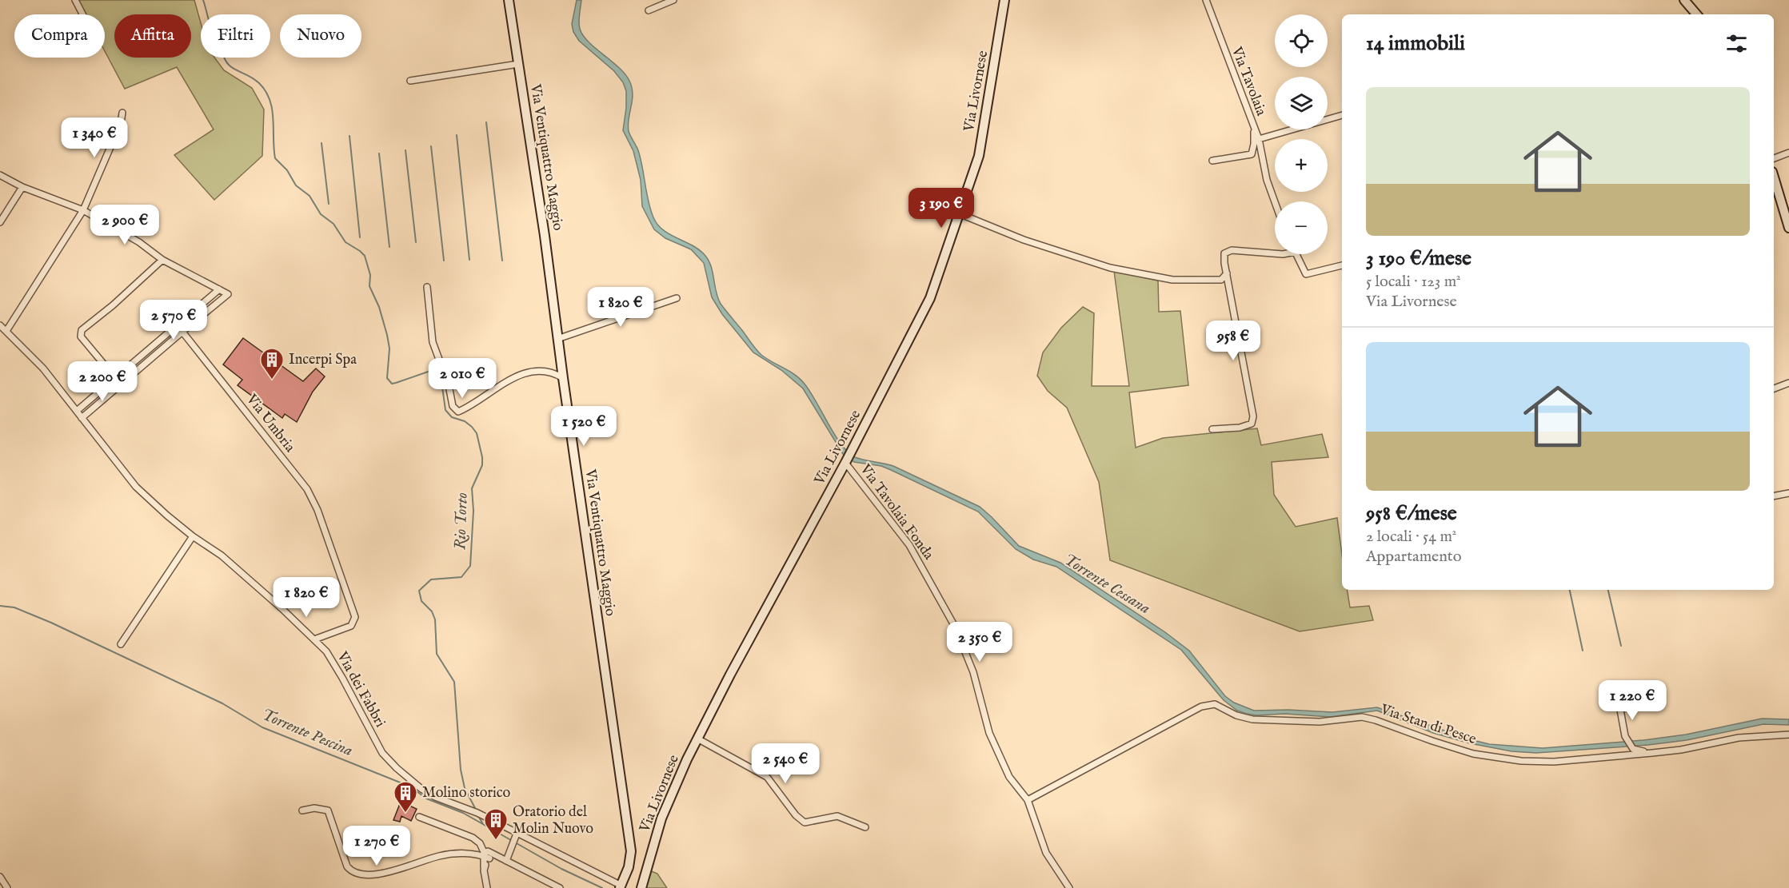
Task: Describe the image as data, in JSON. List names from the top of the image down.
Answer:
{
  "streets": {
    "main road": ["Via Livornese", "Via Ventiquattro Maggio"],
    "street": [
      "Via Tavolaia",
      "Via Umbria",
      "Via Tavolaia Fonda",
      "Via dei Fabbri",
      "Via Stan di Pesce"
    ]
  },
  "crossings": [
    ["Via Livornese", "Via Tavolaia Fonda"],
    ["Via Ventiquattro Maggio", "Via dei Fabbri"],
    ["Via Umbria", "Via dei Fabbri"],
    ["Via Tavolaia Fonda", "Via Stan di Pesce"]
  ],
  "water": ["Rio Torto", "Torrente Cessana", "Torrente Pescina"],
  "places": {
    "building": ["Incerpi Spa", "Molino storico", "Oratorio del Molin Nuovo"]
  },
  "page": {
    "map_buttons": ["+", "−"],
    "chip": [
      "Compra",
      "Affitta",
      "Filtri",
      "Nuovo"
    ],
    "heading": "14 immobili",
    "list": [
      {
        "name": "3 190 €/mese",
        "note": "5 locali · 123 m² · Via Livornese"
      },
      {
        "name": "958 €/mese",
        "note": "2 locali · 54 m² · Appartamento"
      }
    ],
    "price": [
      "1 340 €",
      "3 190 €",
      "2 900 €",
      "1 820 €",
      "2 570 €",
      "958 €",
      "2 010 €",
      "2 200 €",
      "1 520 €",
      "1 820 €",
      "2 350 €",
      "1 220 €",
      "2 540 €",
      "1 270 €"
    ]
  }
}
